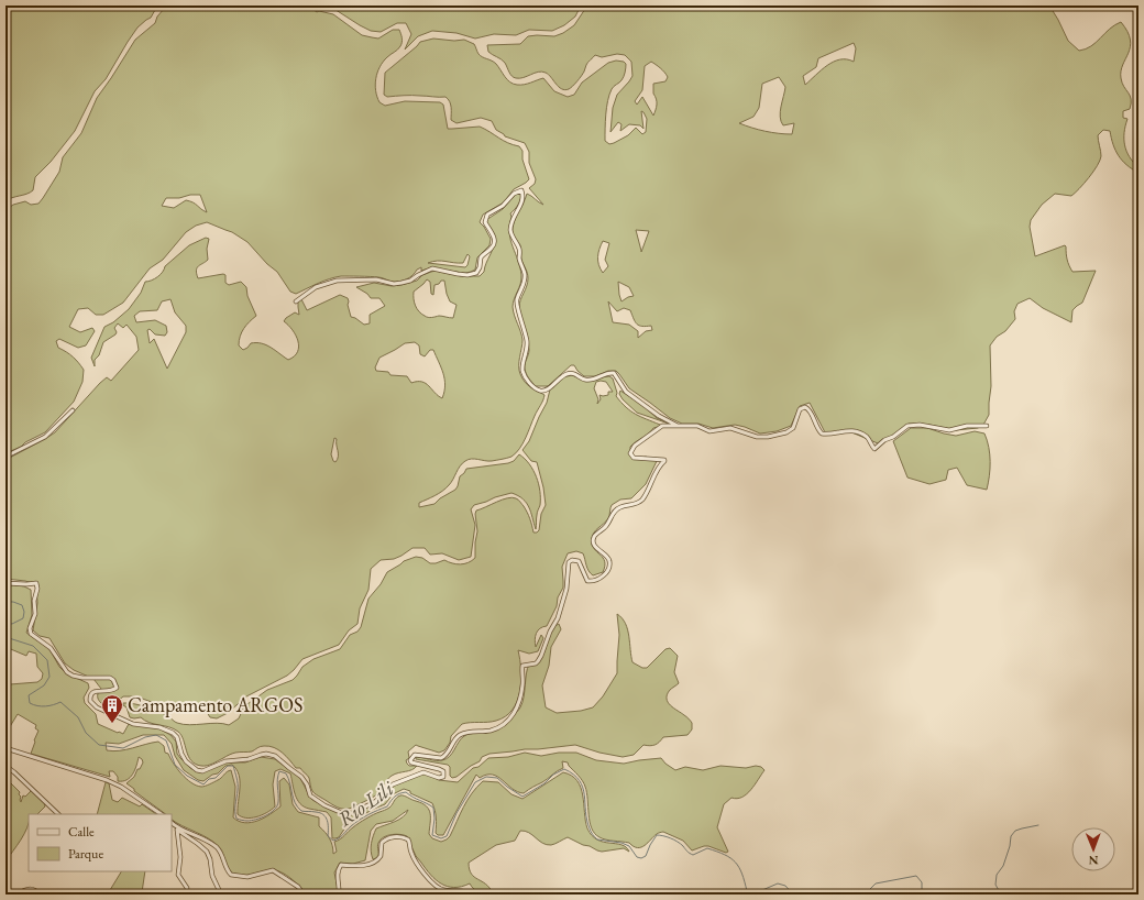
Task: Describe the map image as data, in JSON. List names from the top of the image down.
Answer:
{
  "water": ["Río Lili"],
  "places": {
    "building": ["Campamento ARGOS"]
  },
  "legend": ["Calle", "Parque"],
  "north": "bottom"
}
